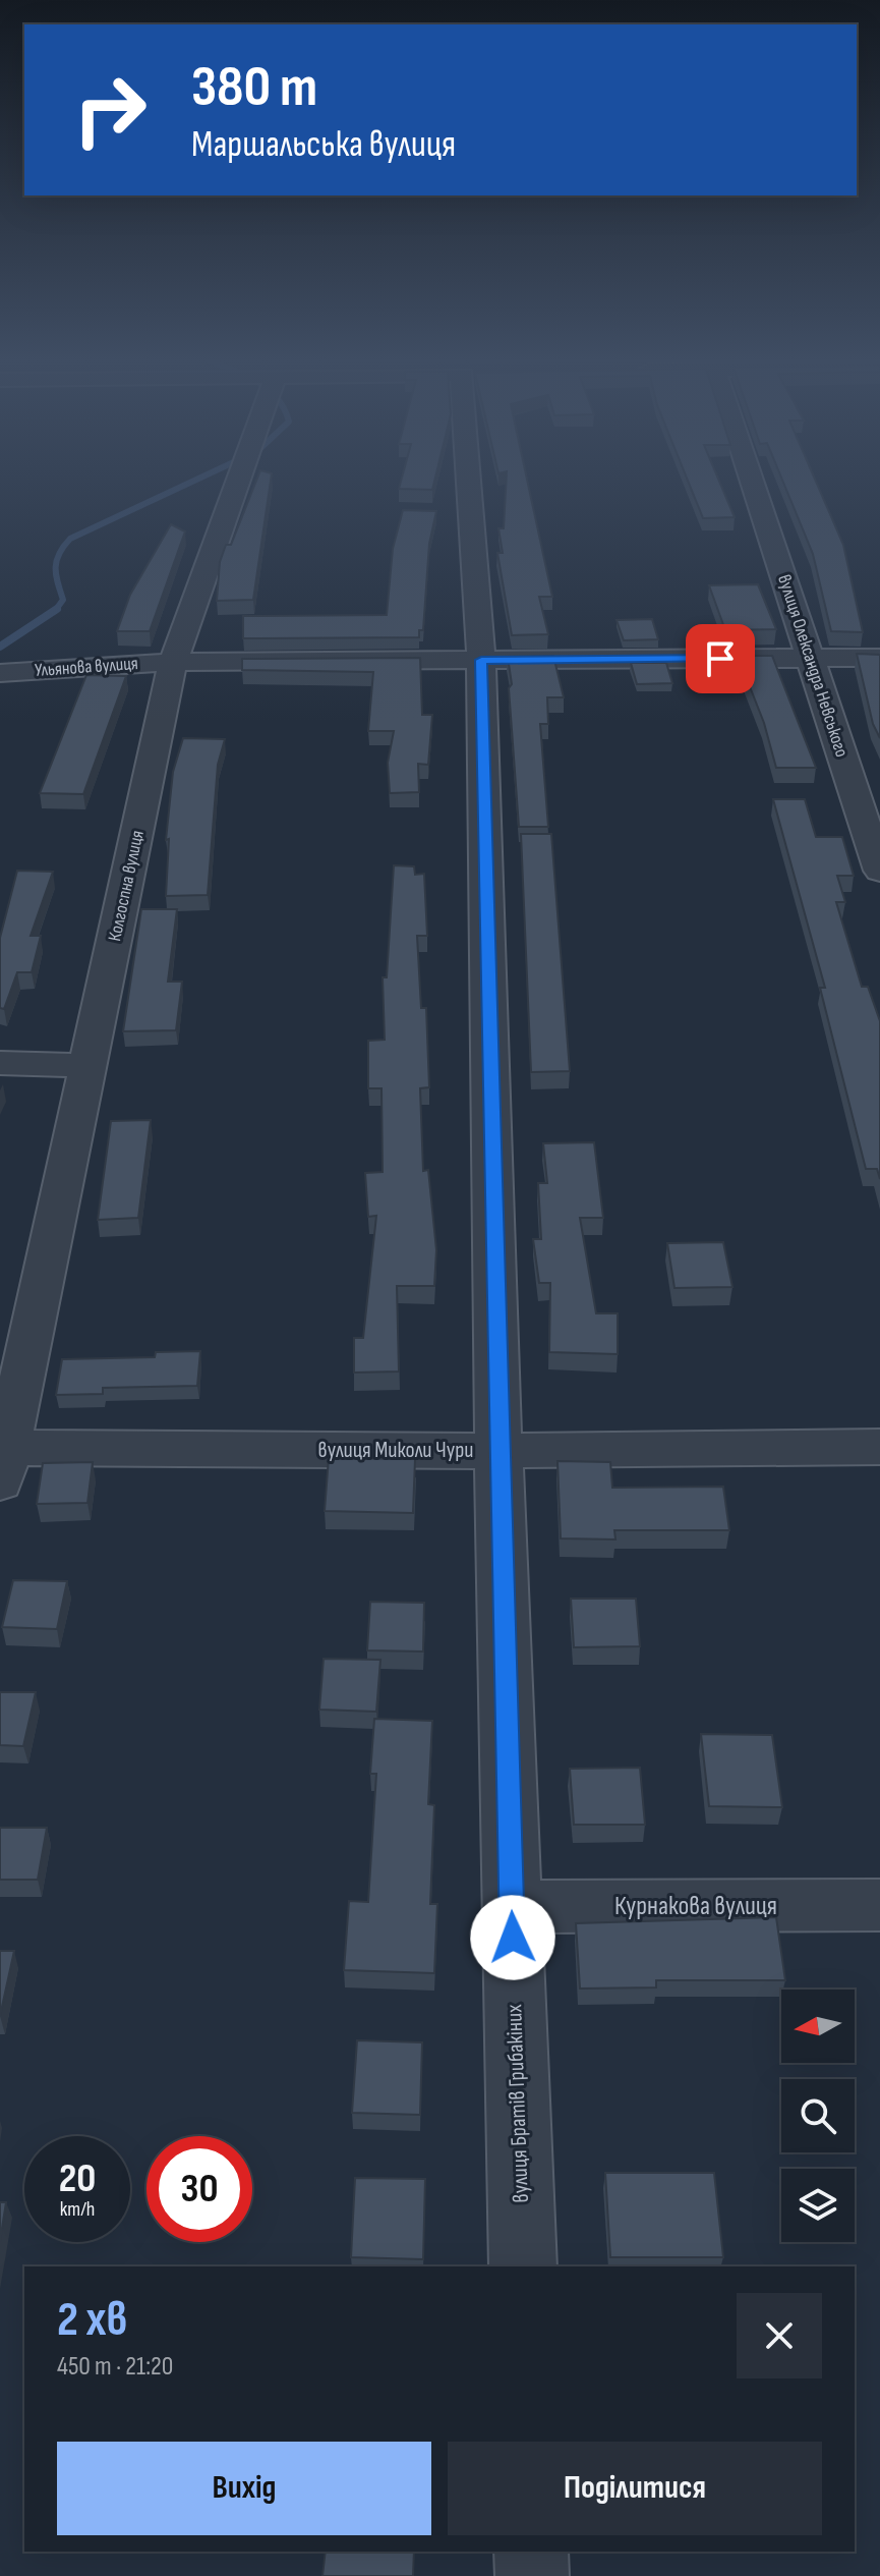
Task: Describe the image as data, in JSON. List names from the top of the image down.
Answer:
{
  "streets": {
    "street": [
      "вулиця Олександра Невського",
      "Ульянова вулиця",
      "Колгоспна вулиця",
      "вулиця Миколи Чури",
      "Курнакова вулиця",
      "вулиця Братів Грибакіних"
    ]
  },
  "crossings": [
    ["вулиця Олександра Невського", "Ульянова вулиця"],
    ["Ульянова вулиця", "Колгоспна вулиця"],
    ["Ульянова вулиця", "вулиця Братів Грибакіних"],
    ["Колгоспна вулиця", "вулиця Миколи Чури"],
    ["вулиця Миколи Чури", "вулиця Братів Грибакіних"],
    ["Курнакова вулиця", "вулиця Братів Грибакіних"]
  ],
  "north": "left",
  "page": {
    "turn": ["380 m", "Маршальська вулиця"],
    "speed": "20 km/h",
    "limit": "30",
    "heading": ["2 хв", "450 m · 21:20"],
    "buttons": ["Вихід", "Поділитися"]
  }
}
